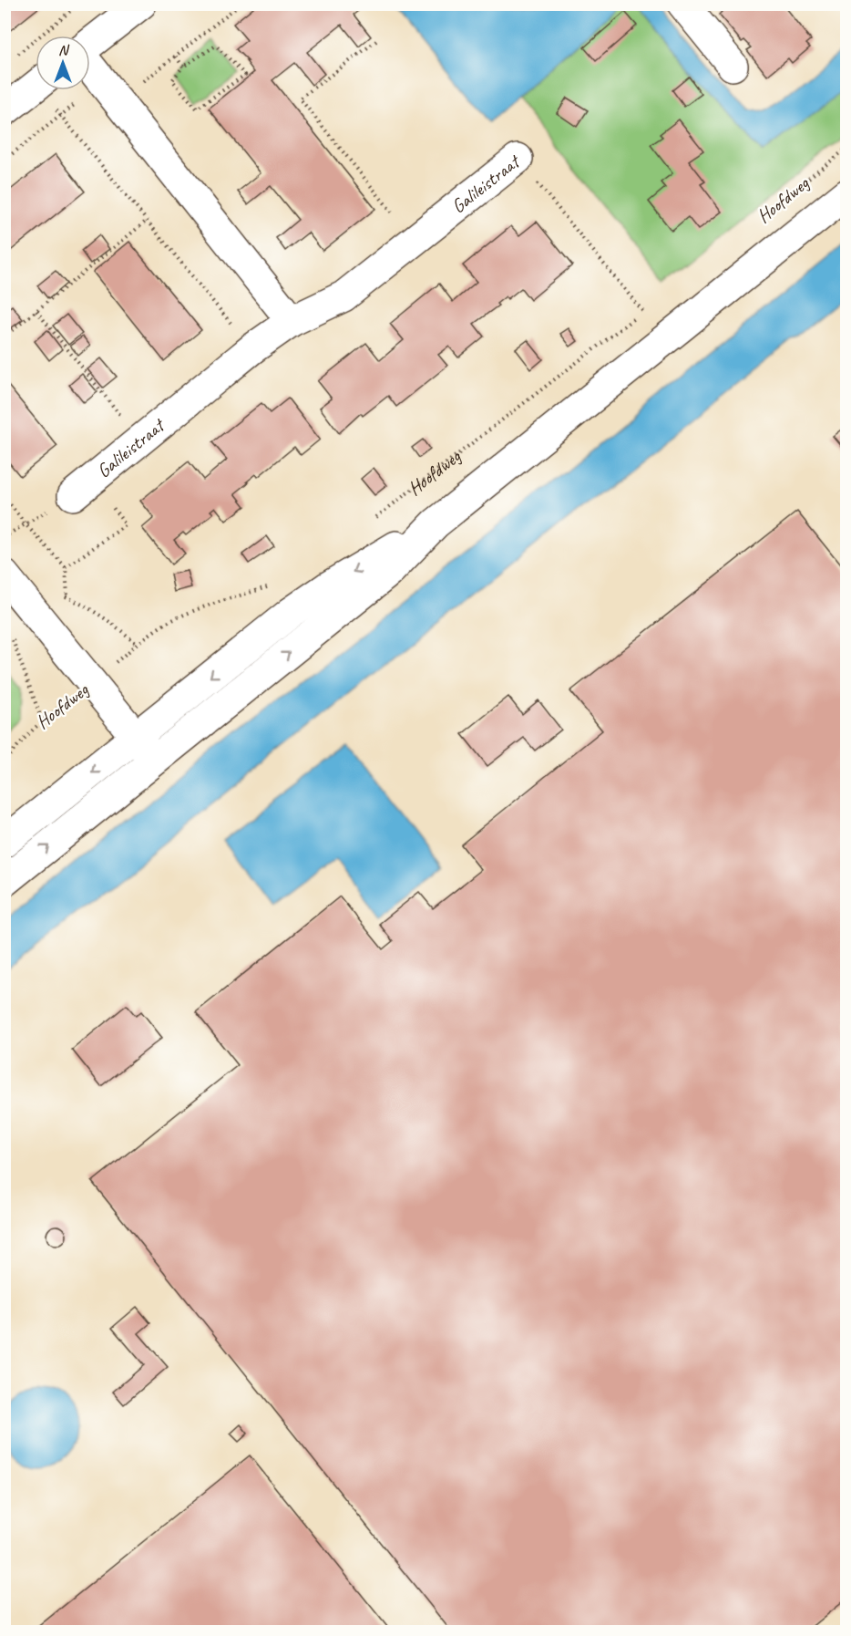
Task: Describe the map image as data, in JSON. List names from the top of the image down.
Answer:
{
  "streets": {
    "main road": ["Galileistraat", "Hoofdweg"]
  },
  "crossings": [
    ["Galileistraat", "Hoofdweg"]
  ],
  "north": "top"
}
